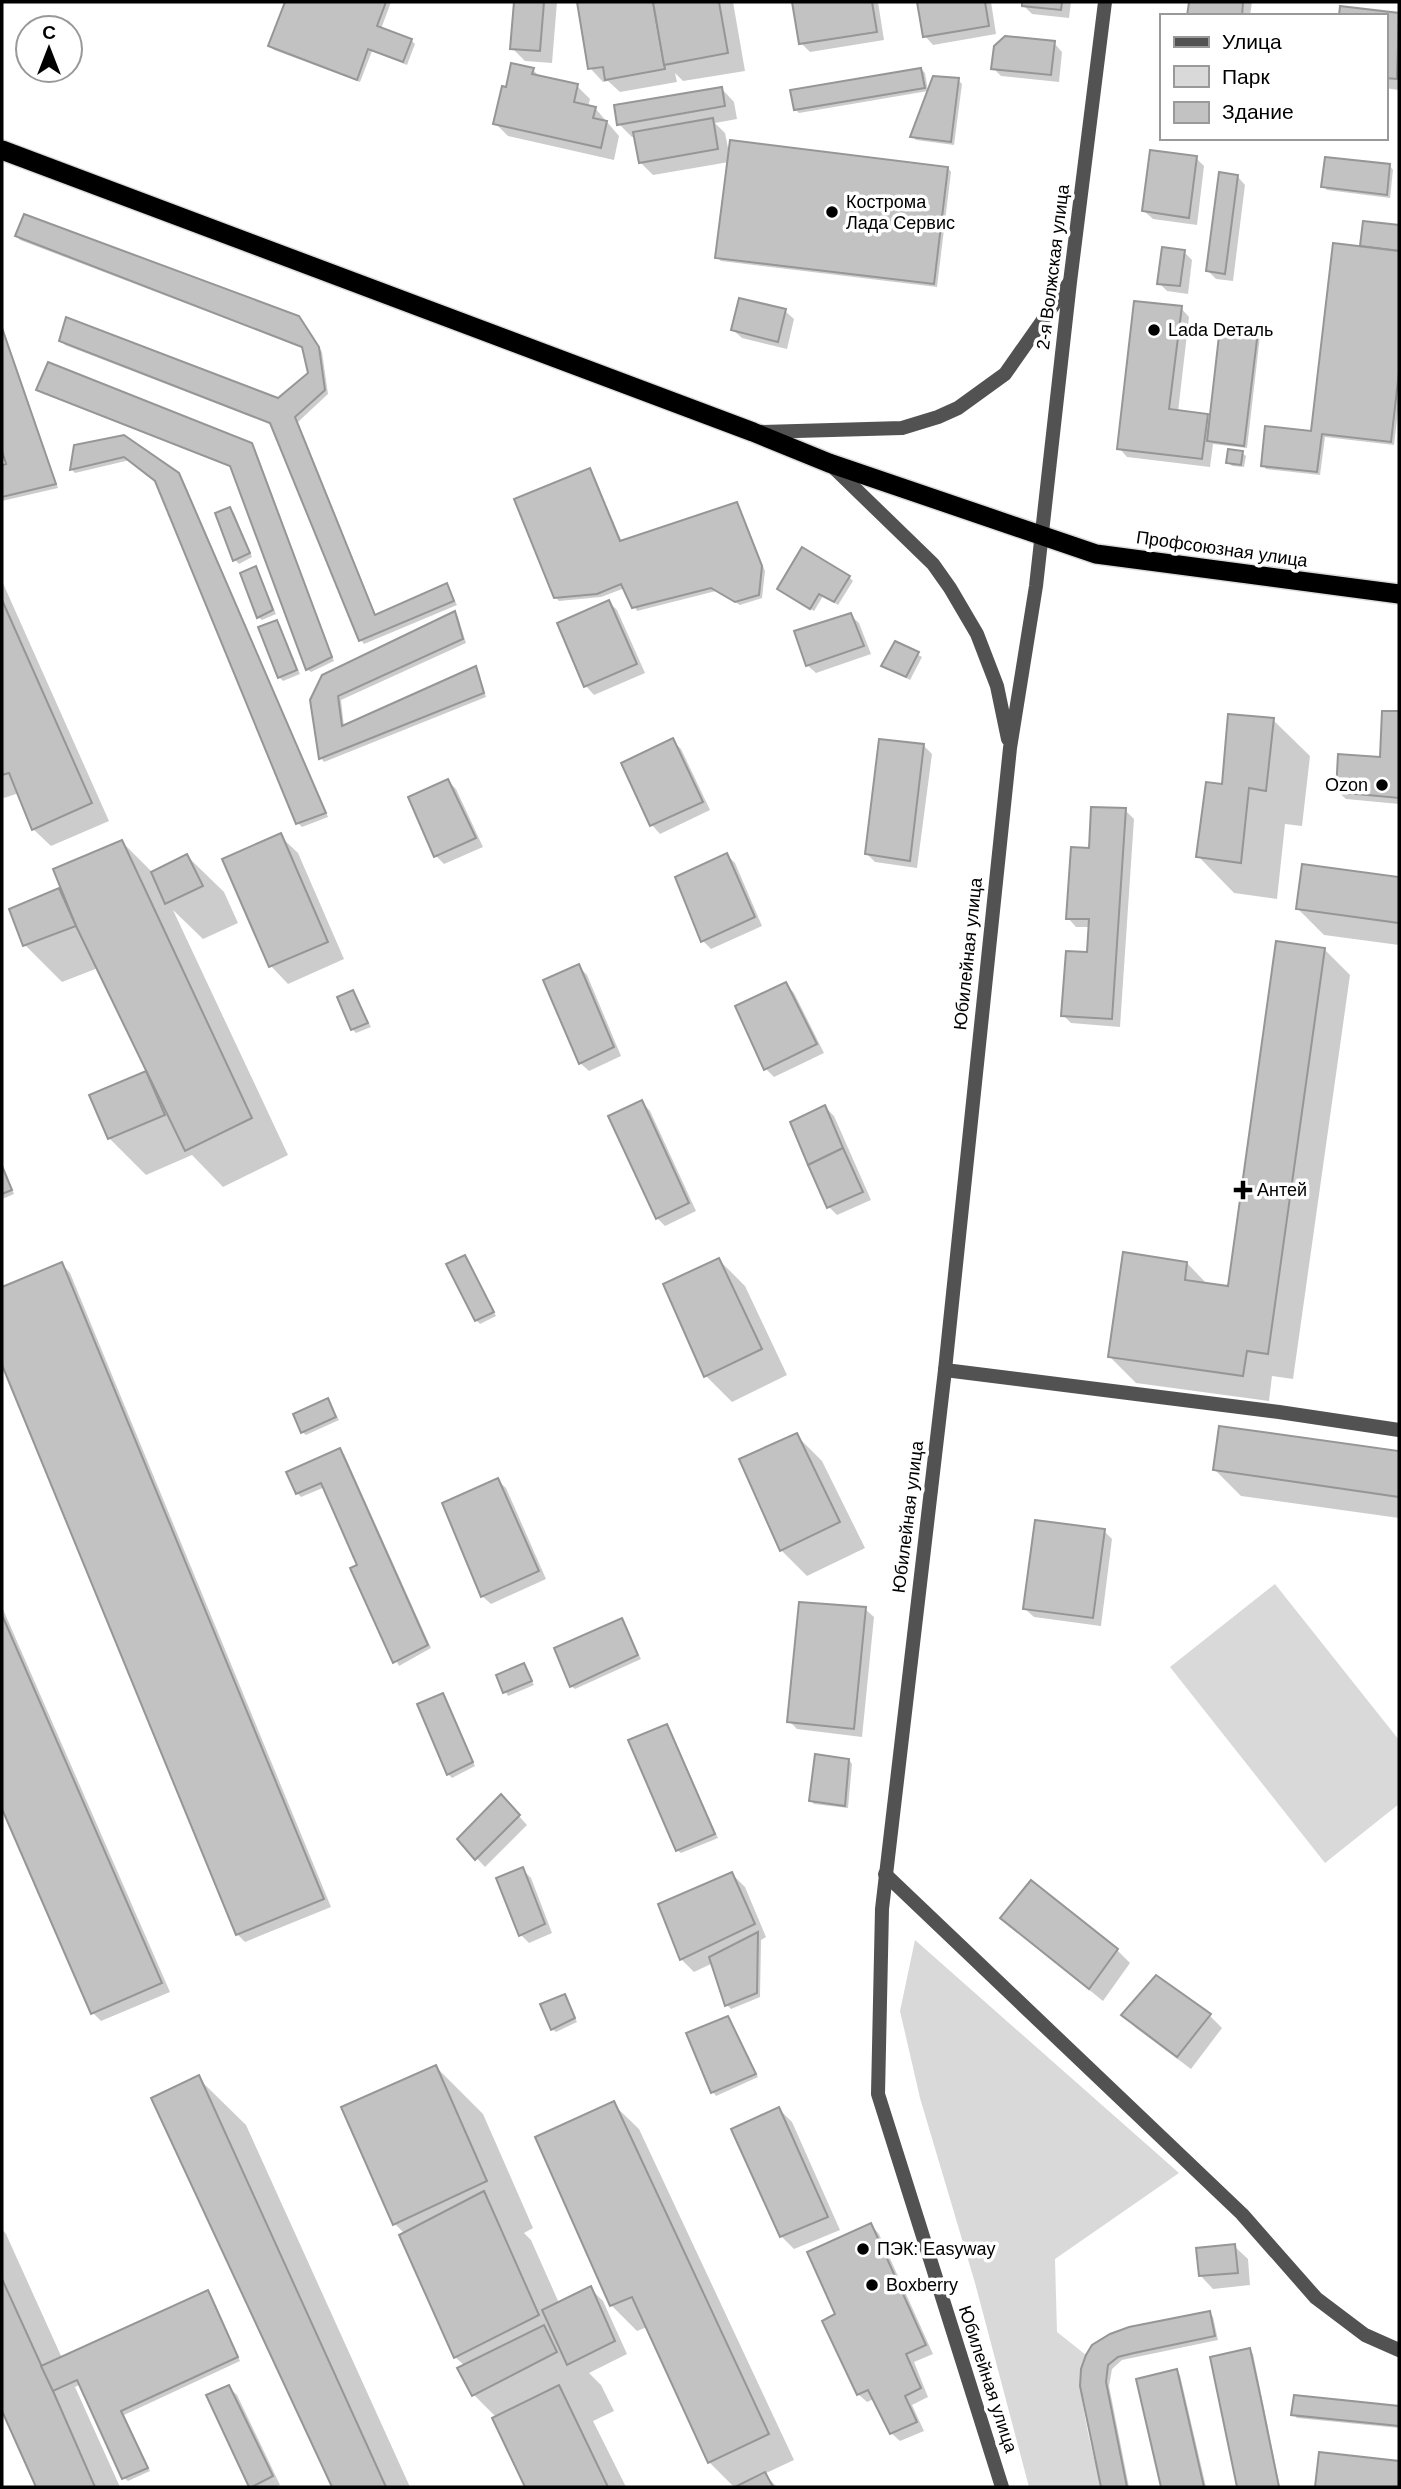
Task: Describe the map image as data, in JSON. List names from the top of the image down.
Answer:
{
  "streets": {
    "highway": ["Профсоюзная улица"],
    "street": ["2-я Волжская улица", "Юбилейная улица"]
  },
  "crossings": [
    ["2-я Волжская улица", "Профсоюзная улица"],
    ["2-я Волжская улица", "Юбилейная улица"],
    ["Профсоюзная улица", "Юбилейная улица"]
  ],
  "places": {
    "other": [
      "Кострома Лада Сервис",
      "Lada Dеталь",
      "Ozon",
      "ПЭК: Easyway",
      "Boxberry"
    ],
    "health": ["Антей"]
  },
  "legend": ["Улица", "Парк", "Здание"],
  "north": "top"
}
